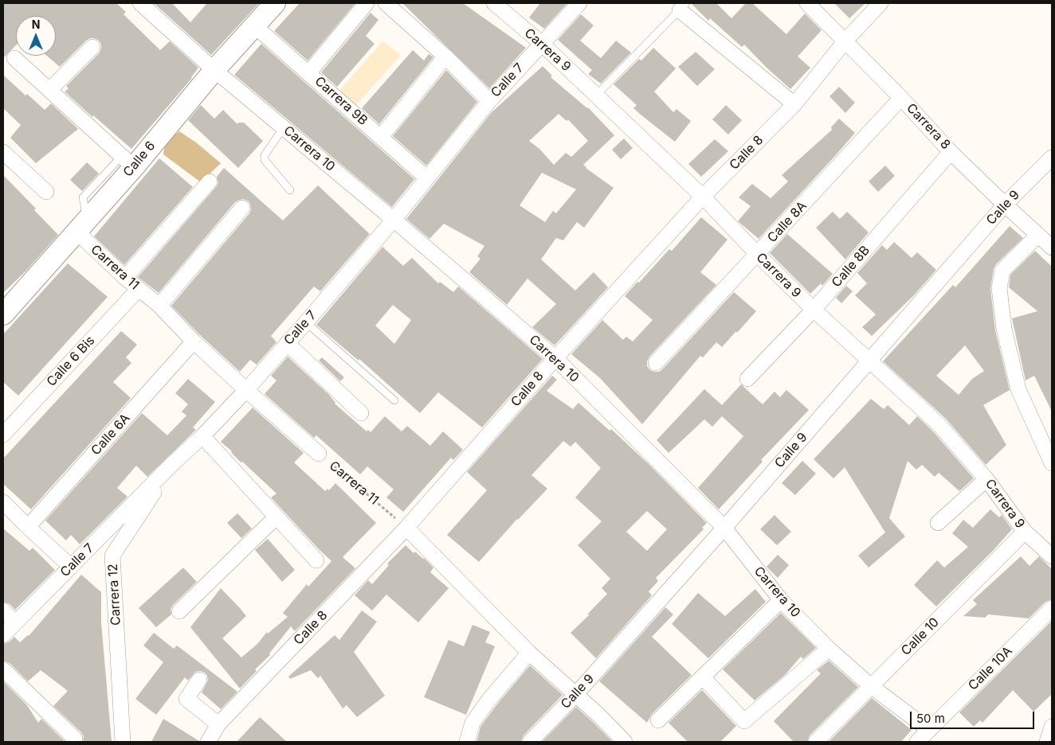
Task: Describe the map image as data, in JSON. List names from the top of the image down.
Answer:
{
  "streets": {
    "main road": ["Calle 6"],
    "street": [
      "Carrera 9",
      "Calle 7",
      "Carrera 9B",
      "Carrera 8",
      "Carrera 10",
      "Calle 8",
      "Calle 9",
      "Calle 8A",
      "Calle 8B",
      "Carrera 11",
      "Calle 6 Bis",
      "Calle 6A",
      "Carrera 12",
      "Calle 10",
      "Calle 10A"
    ]
  },
  "crossings": [
    ["Carrera 9", "Calle 7"],
    ["Carrera 9", "Calle 8"],
    ["Carrera 9", "Calle 9"],
    ["Carrera 9", "Calle 8A"],
    ["Carrera 9", "Calle 8B"],
    ["Carrera 9", "Calle 10"],
    ["Calle 7", "Carrera 9B"],
    ["Calle 7", "Carrera 10"],
    ["Calle 7", "Carrera 11"],
    ["Calle 7", "Carrera 12"],
    ["Carrera 9B", "Calle 6"],
    ["Carrera 8", "Calle 8"],
    ["Carrera 8", "Calle 9"],
    ["Carrera 8", "Calle 8A"],
    ["Carrera 8", "Calle 8B"],
    ["Carrera 10", "Calle 8"],
    ["Carrera 10", "Calle 6"],
    ["Carrera 10", "Calle 9"],
    ["Carrera 10", "Calle 10"],
    ["Carrera 10", "Calle 10A"],
    ["Calle 8", "Carrera 11"],
    ["Calle 6", "Carrera 11"],
    ["Carrera 11", "Calle 6 Bis"],
    ["Carrera 11", "Calle 6A"]
  ],
  "scale_bar": "50 m",
  "north": "top"
}
